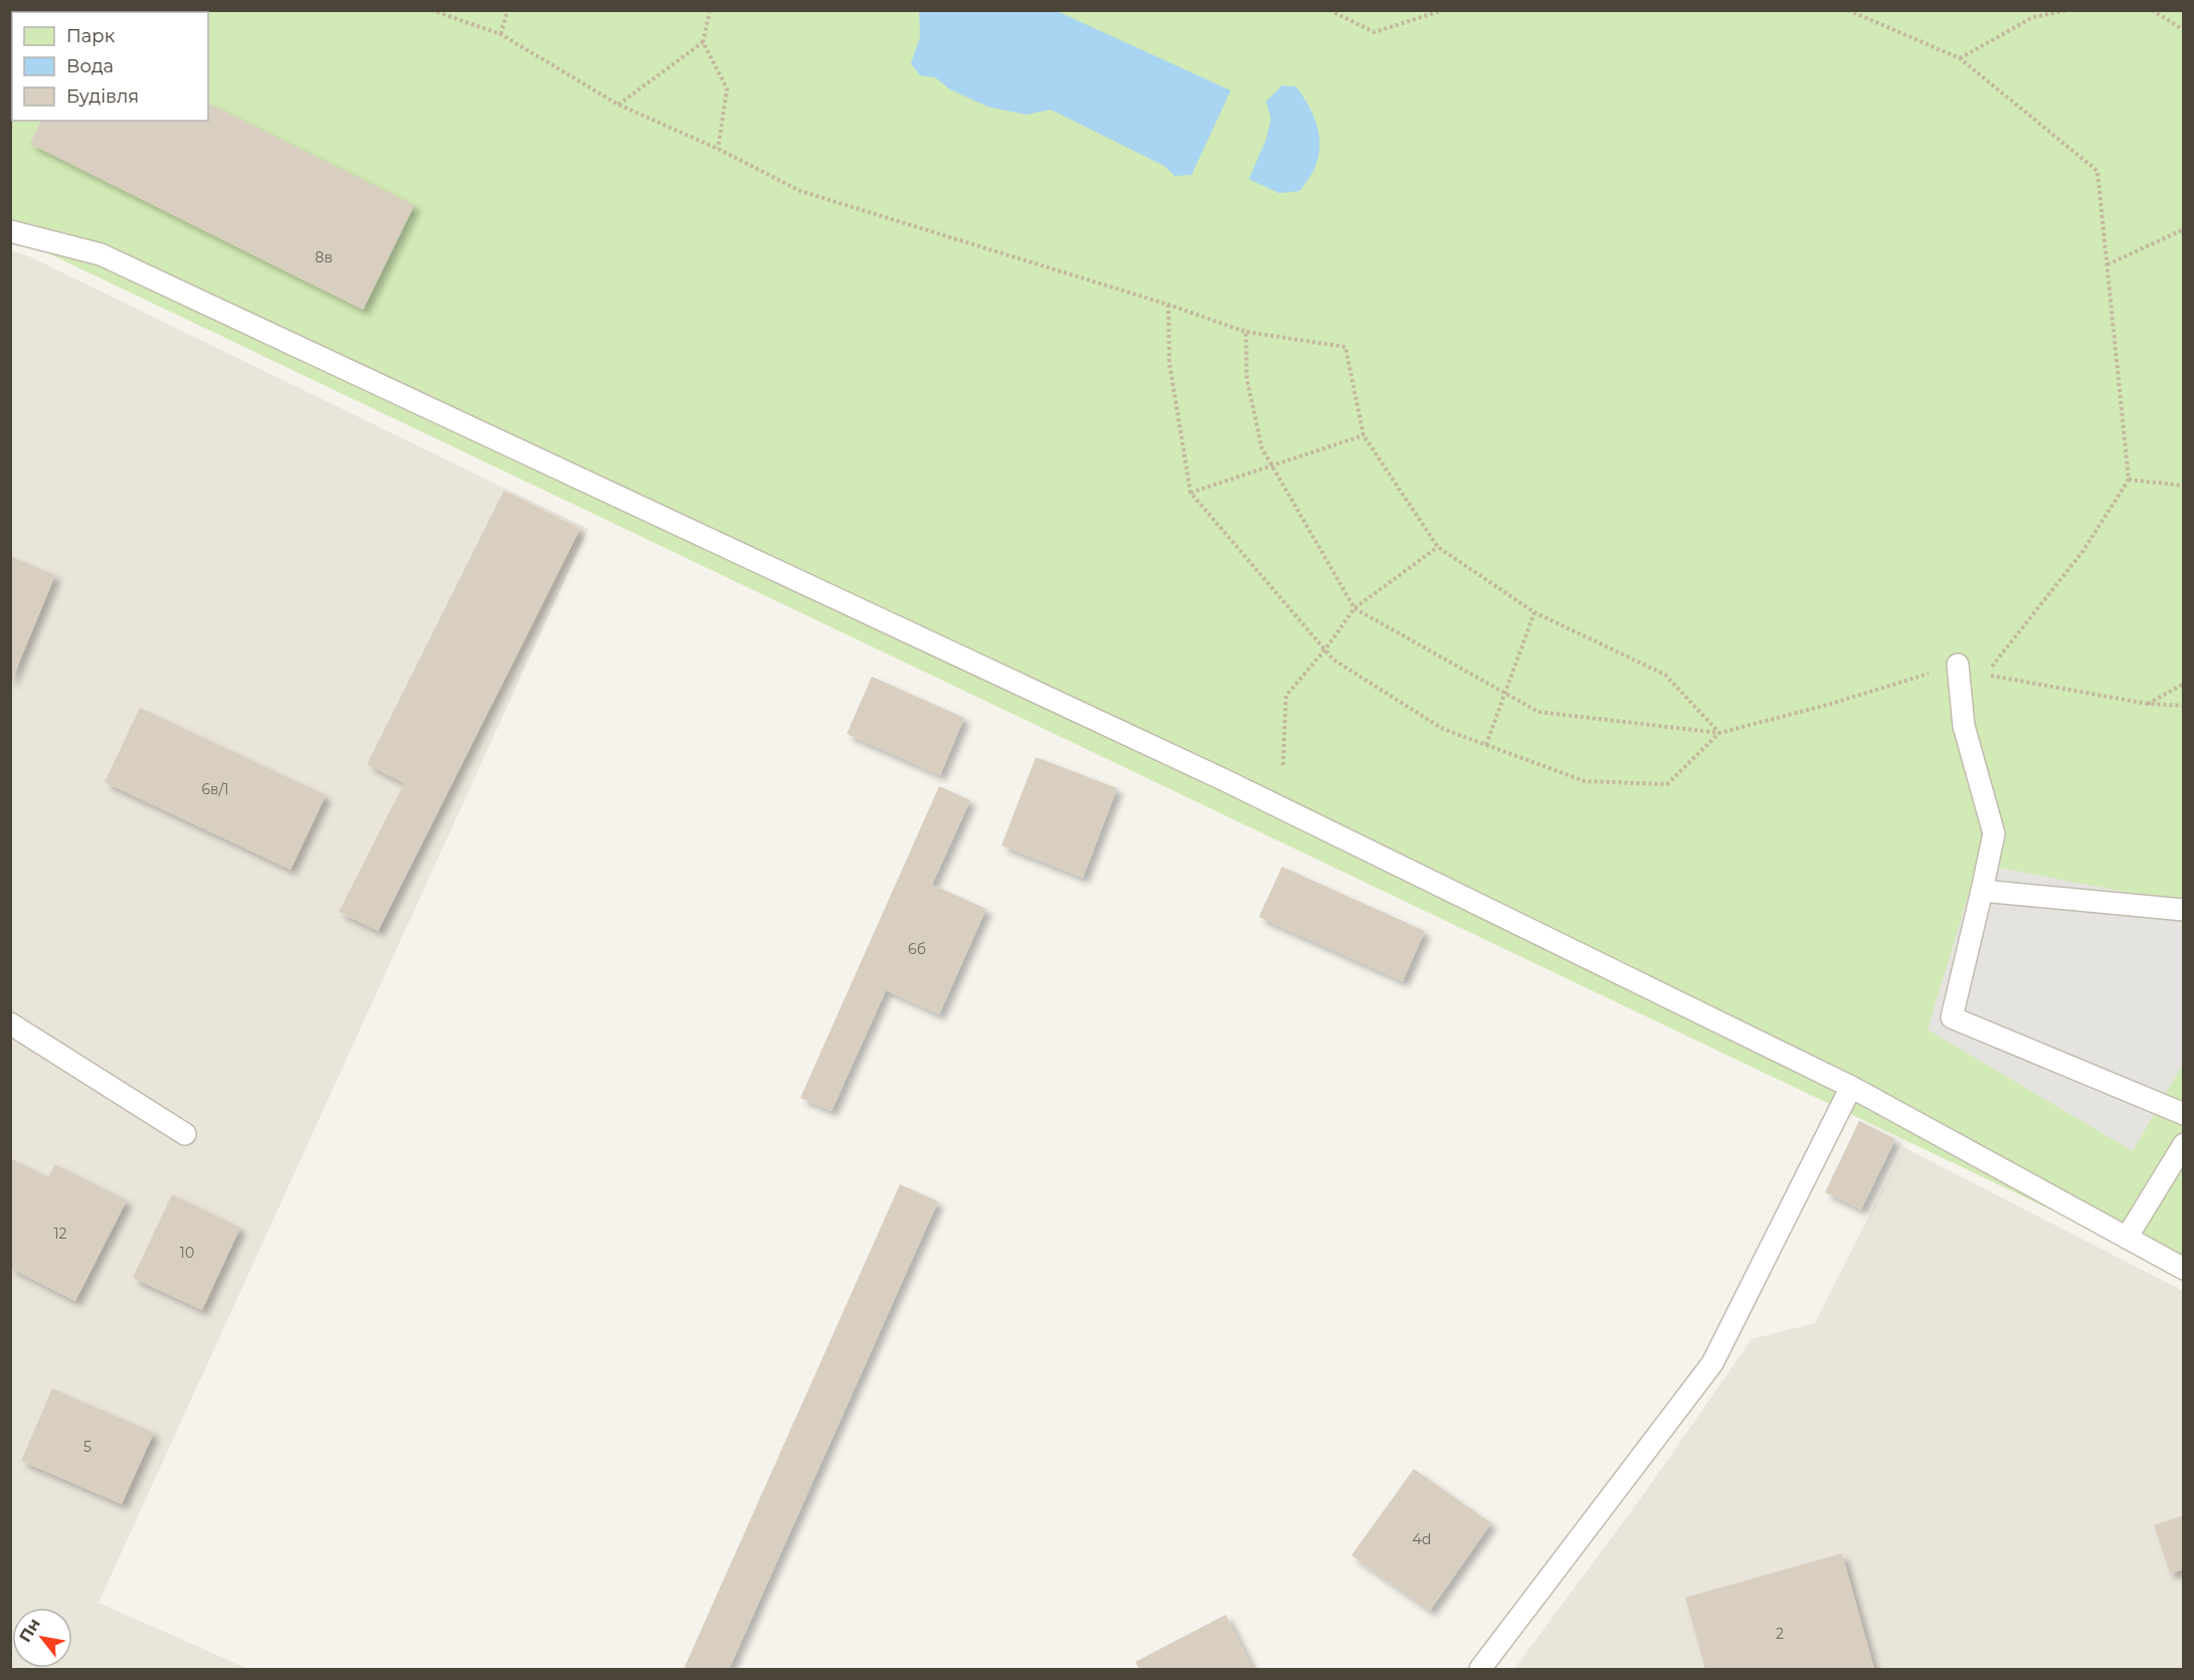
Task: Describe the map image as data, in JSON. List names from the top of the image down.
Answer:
{
  "house_numbers": [
    "8в",
    "6в/1",
    "6б",
    "12",
    "10",
    "5",
    "4d",
    "2"
  ],
  "legend": ["Парк", "Вода", "Будівля"],
  "north": "top left"
}
